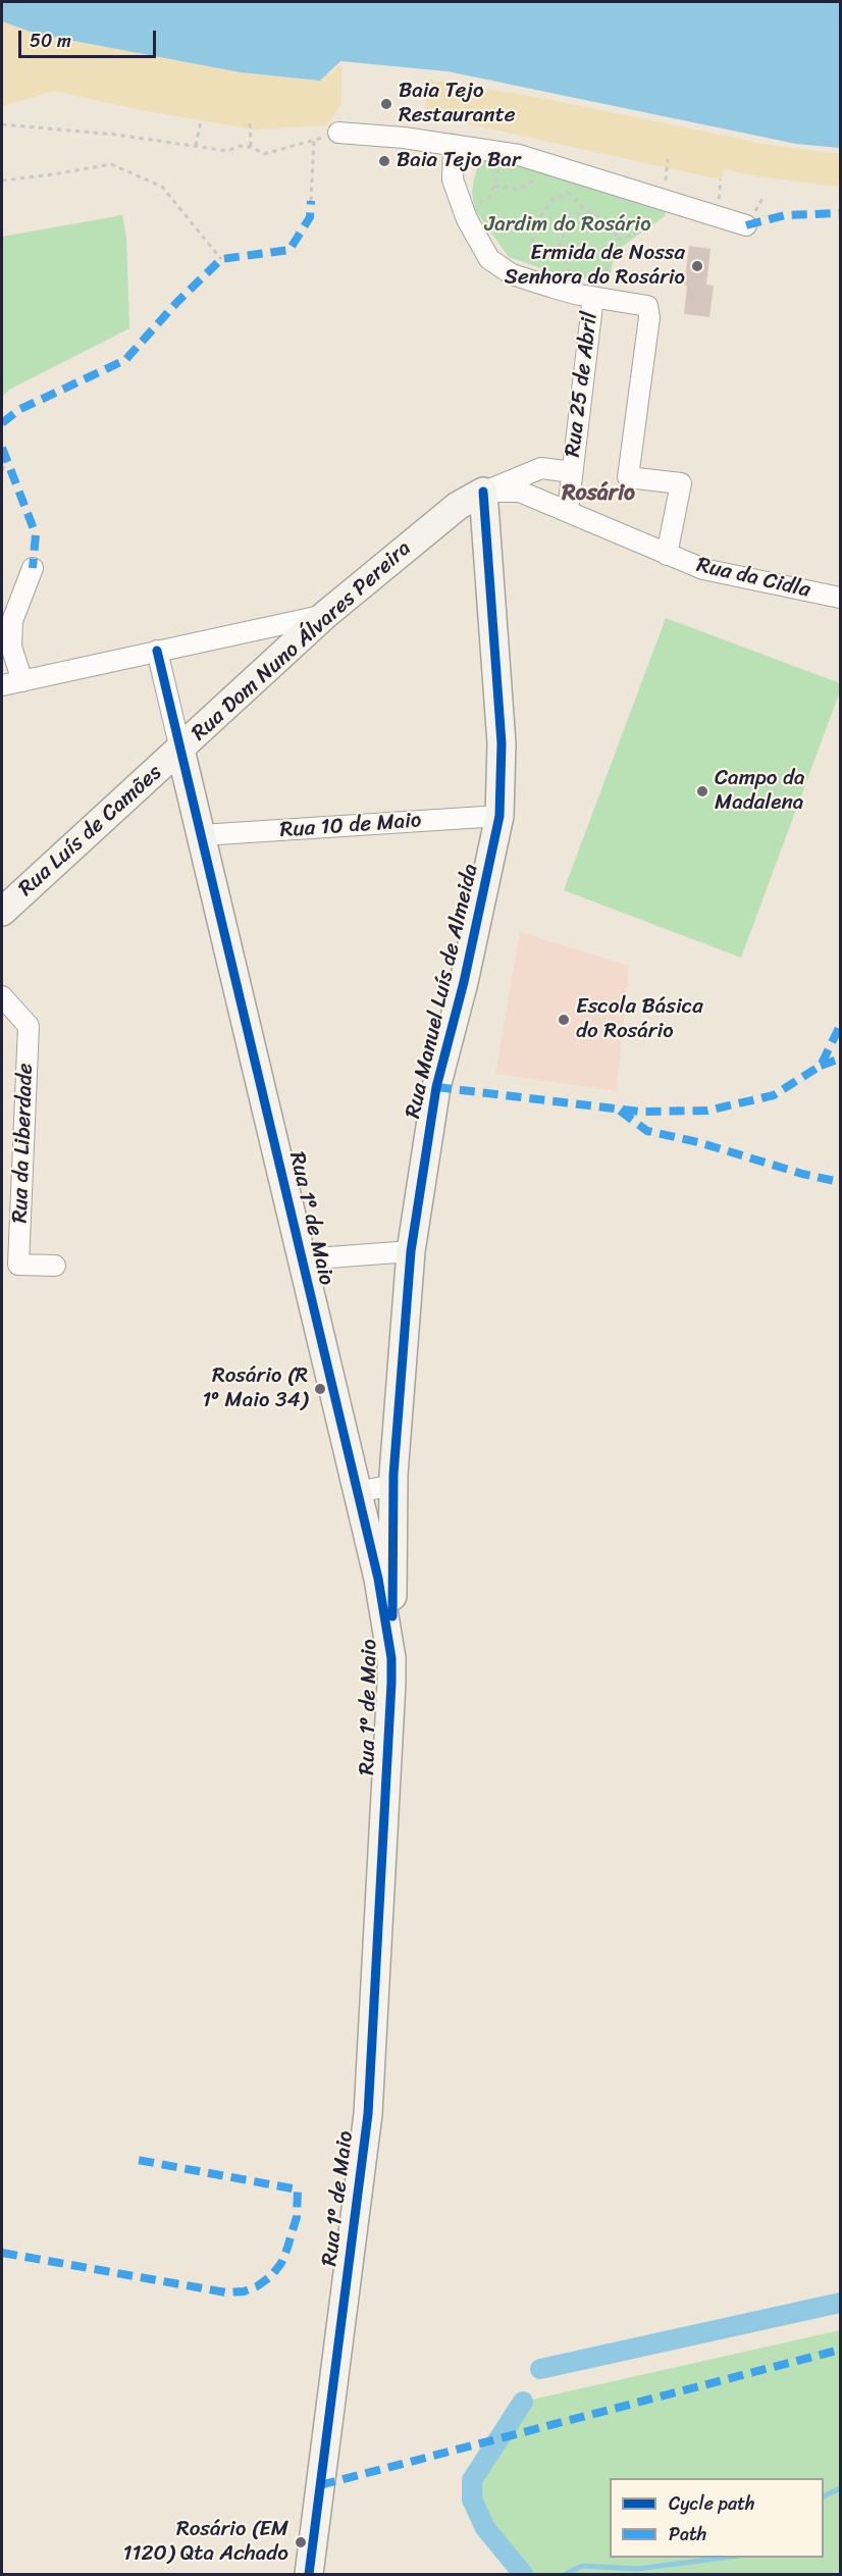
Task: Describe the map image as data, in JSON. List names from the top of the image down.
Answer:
{
  "streets": {
    "street": [
      "Rua 25 de Abril",
      "Rua da Cidla",
      "Rua Dom Nuno Álvares Pereira",
      "Rua 10 de Maio",
      "Rua Luís de Camões",
      "Rua Manuel Luís de Almeida",
      "Rua da Liberdade",
      "Rua 1º de Maio"
    ]
  },
  "crossings": [
    ["Rua 25 de Abril", "Rua da Cidla"],
    ["Rua da Cidla", "Rua Dom Nuno Álvares Pereira"],
    ["Rua da Cidla", "Rua Manuel Luís de Almeida"],
    ["Rua Dom Nuno Álvares Pereira", "Rua Luís de Camões"],
    ["Rua Dom Nuno Álvares Pereira", "Rua Manuel Luís de Almeida"],
    ["Rua Dom Nuno Álvares Pereira", "Rua 1º de Maio"],
    ["Rua 10 de Maio", "Rua Manuel Luís de Almeida"],
    ["Rua 10 de Maio", "Rua 1º de Maio"],
    ["Rua Luís de Camões", "Rua 1º de Maio"],
    ["Rua Manuel Luís de Almeida", "Rua 1º de Maio"]
  ],
  "districts": ["Rosário"],
  "parks": ["Jardim do Rosário"],
  "places": [
    "Baia Tejo Restaurante",
    "Baia Tejo Bar",
    "Ermida de Nossa Senhora do Rosário",
    "Campo da Madalena",
    "Escola Básica do Rosário",
    "Rosário (R 1º Maio 34)",
    "Rosário (EM 1120) Qta Achado"
  ],
  "legend": ["Cycle path", "Path"],
  "scale_bar": "50 m"
}
